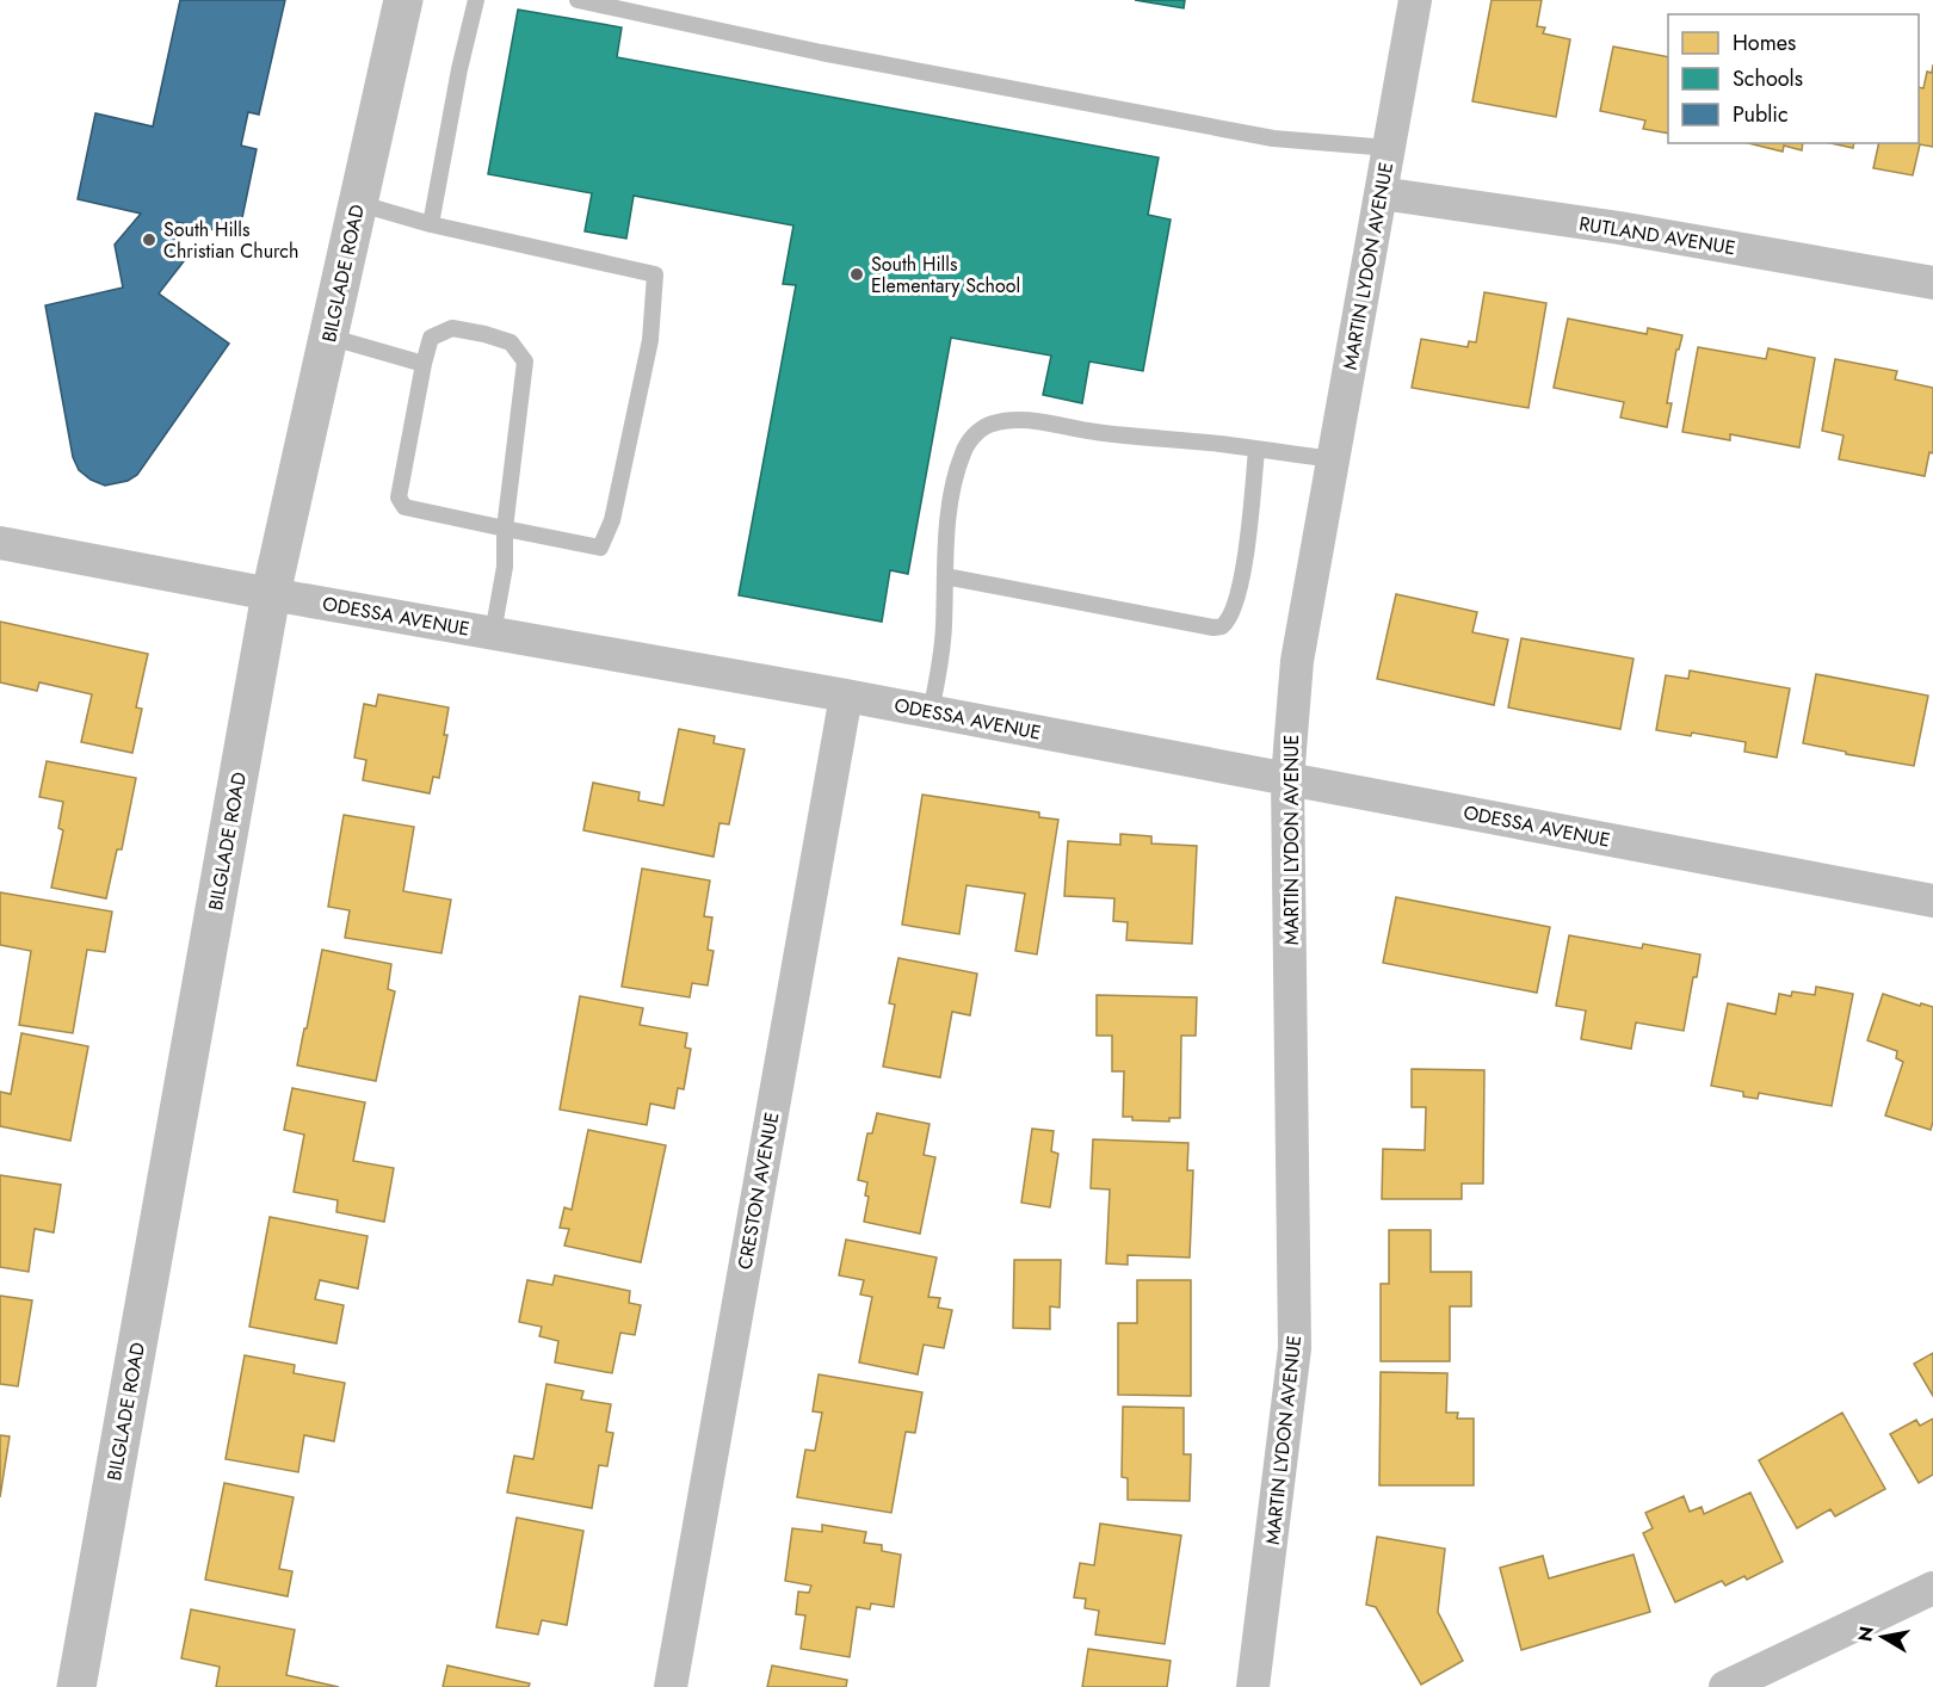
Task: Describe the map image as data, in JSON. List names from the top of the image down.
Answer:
{
  "streets": {
    "street": [
      "RUTLAND AVENUE",
      "MARTIN LYDON AVENUE",
      "BILGLADE ROAD",
      "ODESSA AVENUE",
      "CRESTON AVENUE"
    ]
  },
  "crossings": [
    ["RUTLAND AVENUE", "MARTIN LYDON AVENUE"],
    ["MARTIN LYDON AVENUE", "ODESSA AVENUE"],
    ["BILGLADE ROAD", "ODESSA AVENUE"],
    ["ODESSA AVENUE", "CRESTON AVENUE"]
  ],
  "places": ["South Hills Christian Church", "South Hills Elementary School"],
  "legend": ["Homes", "Schools", "Public"],
  "north": "left"
}
